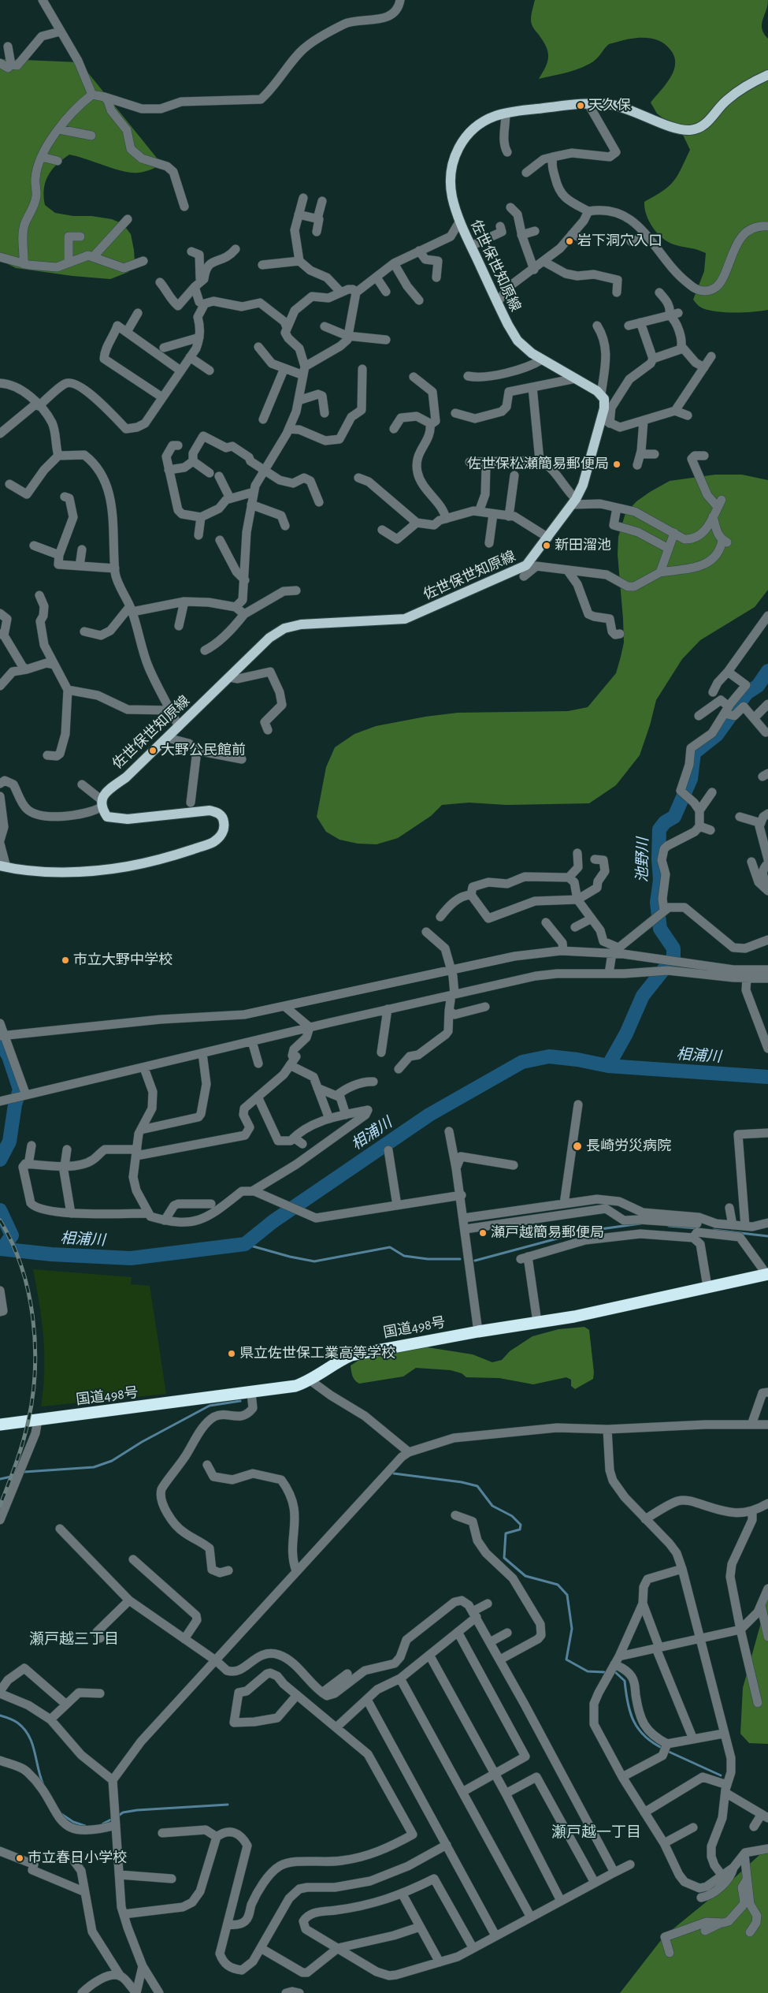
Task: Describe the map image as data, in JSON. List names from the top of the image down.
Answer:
{
  "streets": {
    "highway": ["国道498号"],
    "main road": ["佐世保世知原線"]
  },
  "districts": ["瀬戸越三丁目", "瀬戸越一丁目"],
  "water": ["池野川", "相浦川"],
  "places": [
    "天久保",
    "岩下洞穴入口",
    "佐世保松瀬簡易郵便局",
    "新田溜池",
    "大野公民館前",
    "市立大野中学校",
    "長崎労災病院",
    "瀬戸越簡易郵便局",
    "県立佐世保工業高等学校",
    "市立春日小学校"
  ]
}
